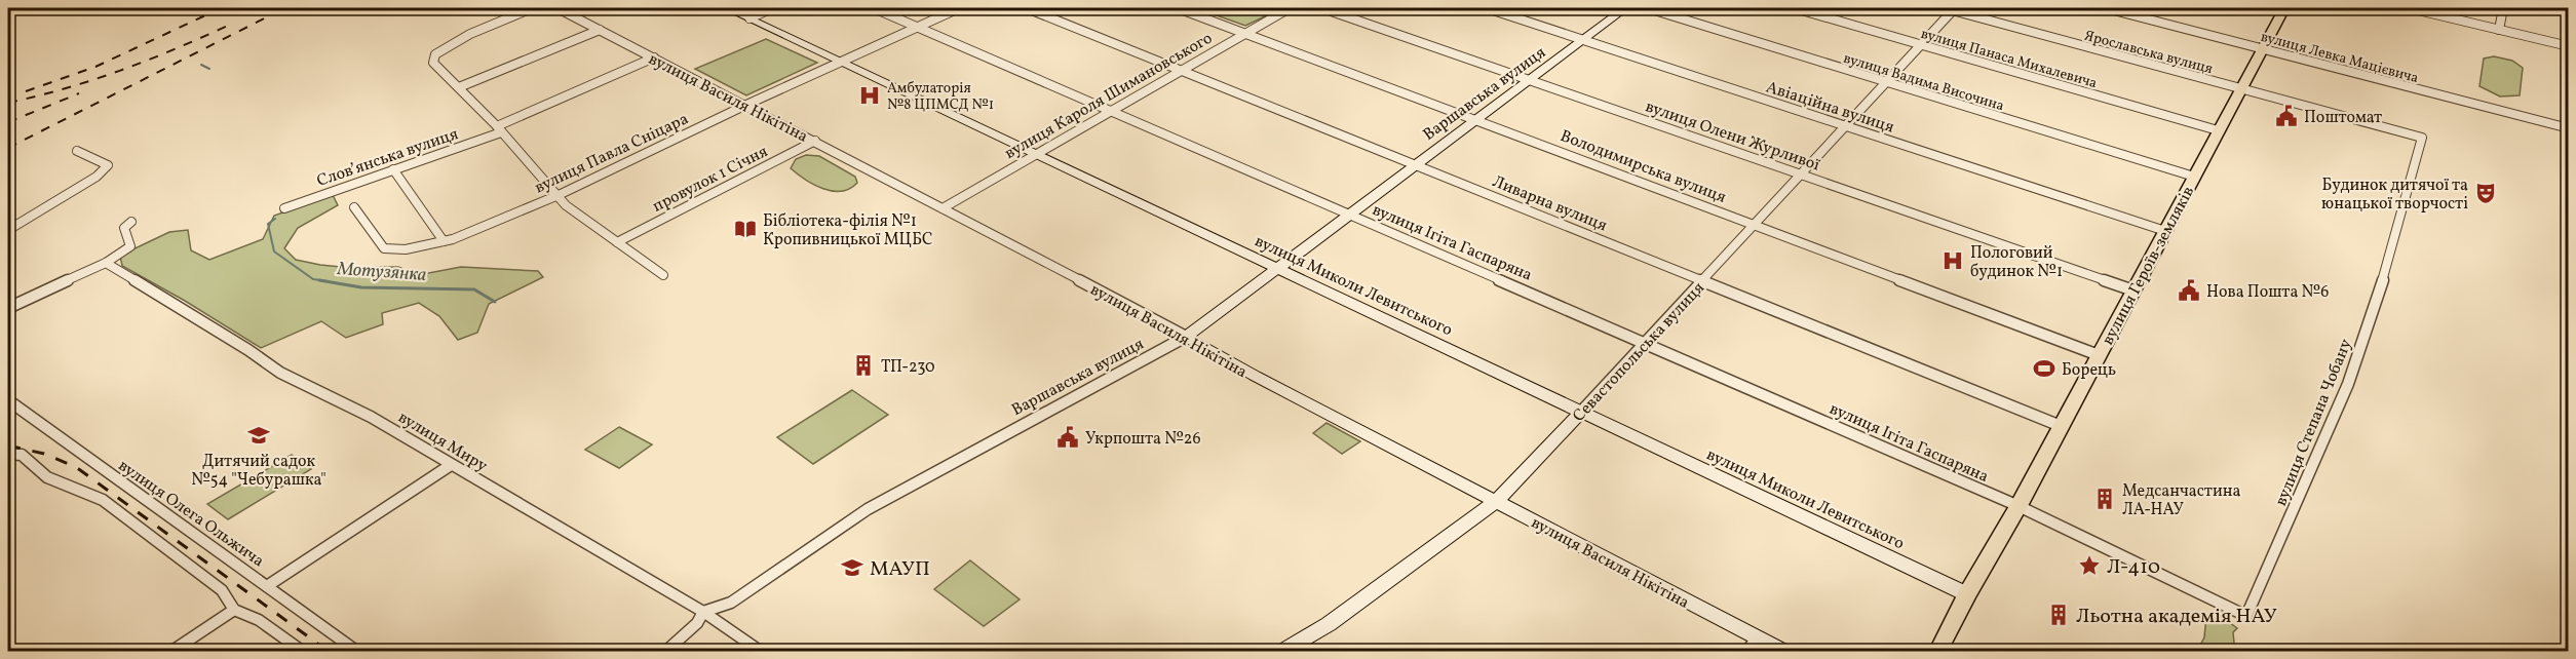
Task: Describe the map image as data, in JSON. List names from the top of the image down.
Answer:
{
  "streets": {
    "main road": ["вулиця Героїв-земляків"],
    "street": [
      "Ярославська вулиця",
      "вулиця Левка Мацієвича",
      "вулиця Панаса Михалевича",
      "вулиця Вадима Височина",
      "Варшавська вулиця",
      "вулиця Кароля Шимановського",
      "вулиця Василя Нікітіна",
      "Авіаційна вулиця",
      "вулиця Олени Журливої",
      "вулиця Павла Сніцара",
      "Словʼянська вулиця",
      "Володимирська вулиця",
      "провулок 1 Січня",
      "Ливарна вулиця",
      "вулиця Ігіта Гаспаряна",
      "вулиця Миколи Левитського",
      "Севастопольська вулиця",
      "вулиця Степана Чобану",
      "вулиця Миру",
      "вулиця Олега Ольжича"
    ]
  },
  "crossings": [
    ["Ярославська вулиця", "вулиця Героїв-земляків"],
    ["Ярославська вулиця", "Севастопольська вулиця"],
    ["Ярославська вулиця", "вулиця Степана Чобану"],
    ["вулиця Левка Мацієвича", "вулиця Героїв-земляків"],
    ["вулиця Панаса Михалевича", "вулиця Героїв-земляків"],
    ["вулиця Панаса Михалевича", "Севастопольська вулиця"],
    ["вулиця Вадима Височина", "вулиця Героїв-земляків"],
    ["вулиця Вадима Височина", "Севастопольська вулиця"],
    ["Варшавська вулиця", "вулиця Василя Нікітіна"],
    ["Варшавська вулиця", "Авіаційна вулиця"],
    ["Варшавська вулиця", "вулиця Олени Журливої"],
    ["Варшавська вулиця", "Володимирська вулиця"],
    ["Варшавська вулиця", "Ливарна вулиця"],
    ["Варшавська вулиця", "вулиця Ігіта Гаспаряна"],
    ["Варшавська вулиця", "вулиця Миколи Левитського"],
    ["Варшавська вулиця", "вулиця Миру"],
    ["вулиця Кароля Шимановського", "вулиця Василя Нікітіна"],
    ["вулиця Кароля Шимановського", "Володимирська вулиця"],
    ["вулиця Кароля Шимановського", "Ливарна вулиця"],
    ["вулиця Кароля Шимановського", "вулиця Ігіта Гаспаряна"],
    ["вулиця Кароля Шимановського", "вулиця Миколи Левитського"],
    ["вулиця Василя Нікітіна", "вулиця Павла Сніцара"],
    ["вулиця Василя Нікітіна", "Словʼянська вулиця"],
    ["вулиця Василя Нікітіна", "провулок 1 Січня"],
    ["вулиця Василя Нікітіна", "Севастопольська вулиця"],
    ["Авіаційна вулиця", "вулиця Героїв-земляків"],
    ["Авіаційна вулиця", "Севастопольська вулиця"],
    ["вулиця Олени Журливої", "вулиця Героїв-земляків"],
    ["вулиця Олени Журливої", "Севастопольська вулиця"],
    ["вулиця Павла Сніцара", "вулиця Ігіта Гаспаряна"],
    ["вулиця Павла Сніцара", "вулиця Миколи Левитського"],
    ["Володимирська вулиця", "вулиця Героїв-земляків"],
    ["Володимирська вулиця", "Севастопольська вулиця"],
    ["Ливарна вулиця", "вулиця Героїв-земляків"],
    ["Ливарна вулиця", "Севастопольська вулиця"],
    ["вулиця Ігіта Гаспаряна", "вулиця Героїв-земляків"],
    ["вулиця Ігіта Гаспаряна", "Севастопольська вулиця"],
    ["вулиця Ігіта Гаспаряна", "вулиця Степана Чобану"],
    ["вулиця Героїв-земляків", "вулиця Миколи Левитського"],
    ["вулиця Героїв-земляків", "вулиця Степана Чобану"],
    ["вулиця Миколи Левитського", "Севастопольська вулиця"]
  ],
  "water": ["Мотузянка"],
  "places": {
    "hospital": ["Амбулаторія №8 ЦПМСД №1", "Пологовий будинок №1"],
    "public building": ["Поштомат", "Нова Пошта №6", "Укрпошта №26"],
    "theatre": ["Будинок дитячої та юнацької творчості"],
    "library": ["Бібліотека-філія №1 Кропивницької МЦБС"],
    "building": ["ТП-230", "Медсанчастина ЛА-НАУ", "Льотна академія НАУ"],
    "sports": ["Борець"],
    "school or university": ["Дитячий садок №54 \"Чебурашка\"", "МАУП"],
    "place": ["Л-410"]
  }
}
